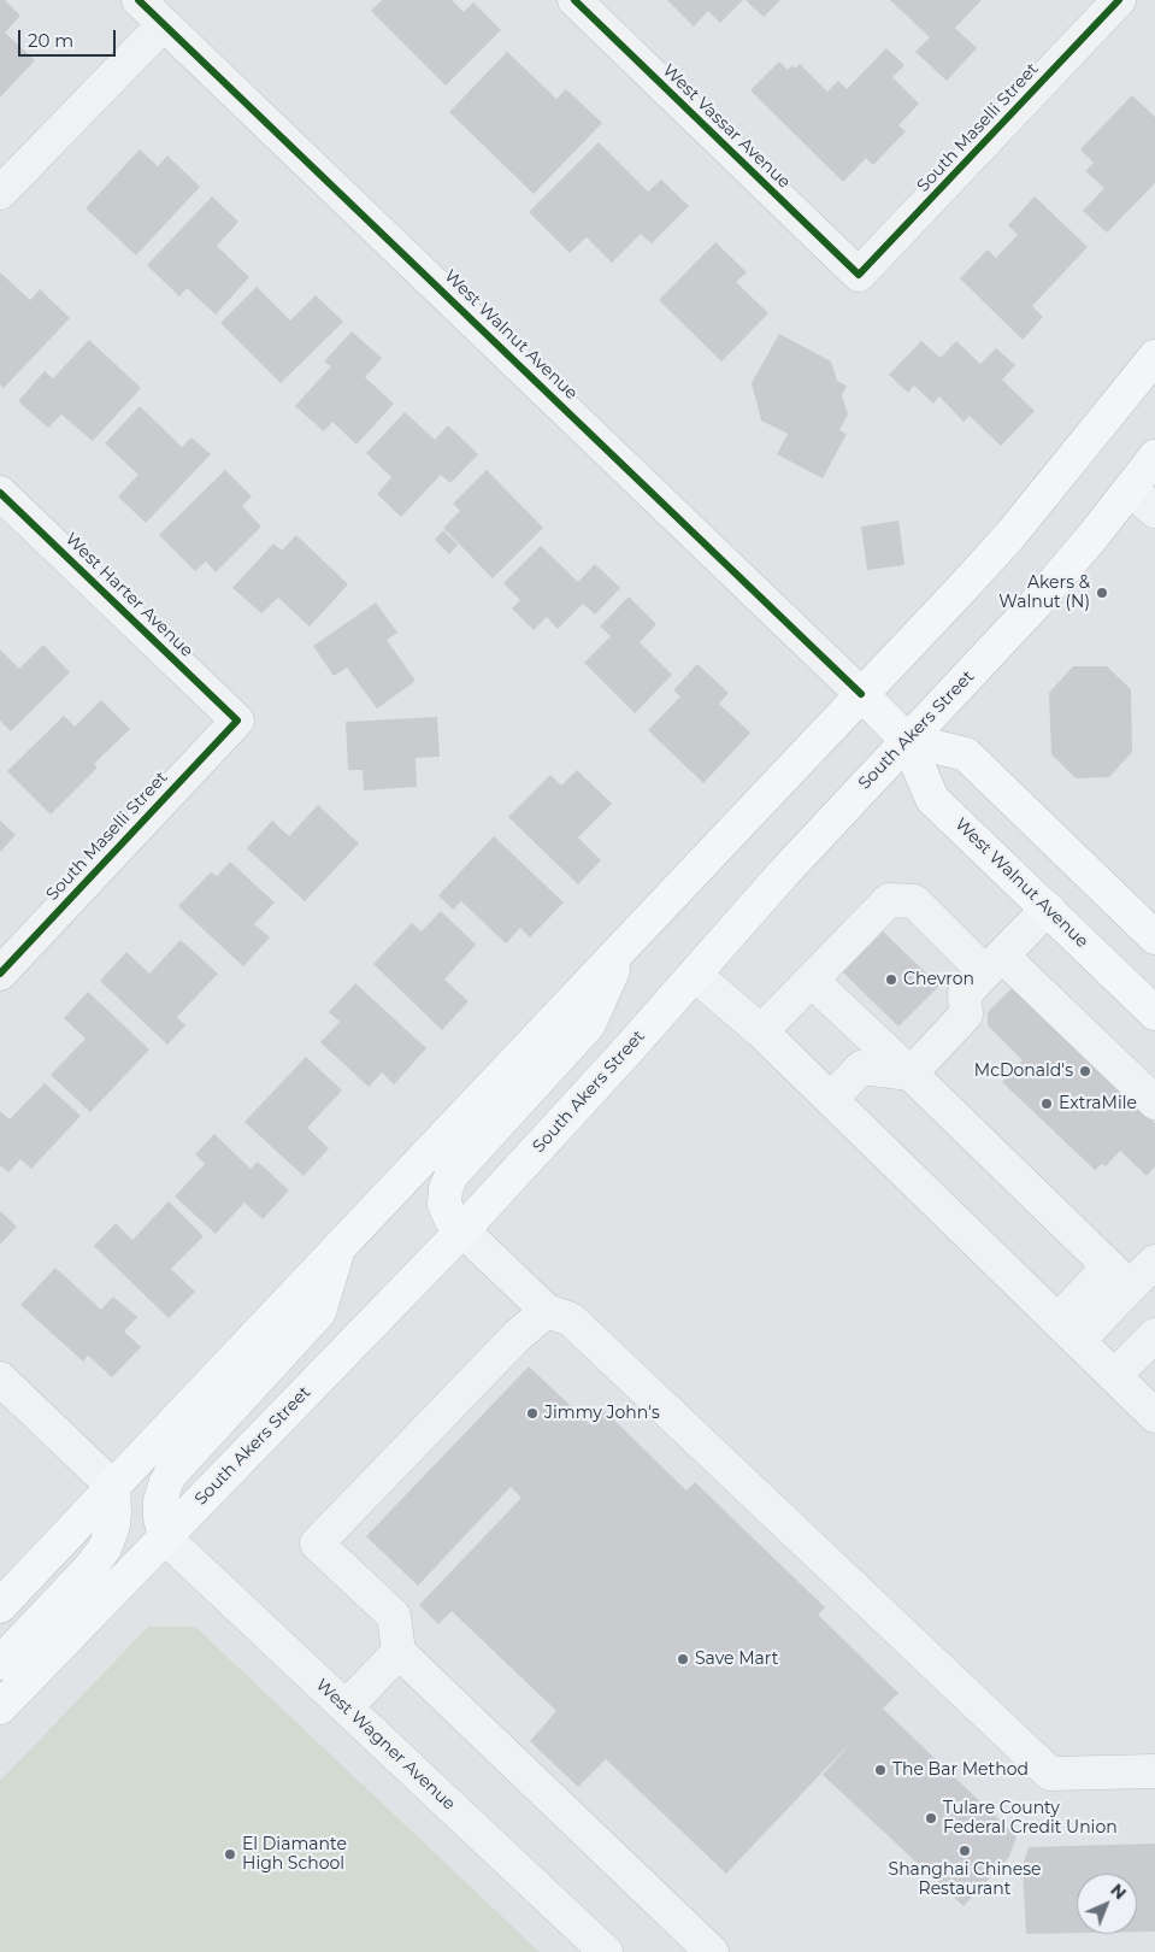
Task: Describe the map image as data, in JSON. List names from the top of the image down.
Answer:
{
  "streets": {
    "main road": ["West Walnut Avenue", "South Akers Street"],
    "street": [
      "West Vassar Avenue",
      "South Maselli Street",
      "West Harter Avenue",
      "West Wagner Avenue"
    ]
  },
  "crossings": [
    ["West Vassar Avenue", "South Maselli Street"],
    ["South Maselli Street", "West Harter Avenue"],
    ["West Walnut Avenue", "South Akers Street"],
    ["South Akers Street", "West Wagner Avenue"]
  ],
  "places": [
    "Akers & Walnut (N)",
    "Chevron",
    "McDonald's",
    "ExtraMile",
    "Jimmy John's",
    "Save Mart",
    "The Bar Method",
    "Tulare County Federal Credit Union",
    "Shanghai Chinese Restaurant",
    "El Diamante High School"
  ],
  "scale_bar": "20 m",
  "north": "top right"
}
